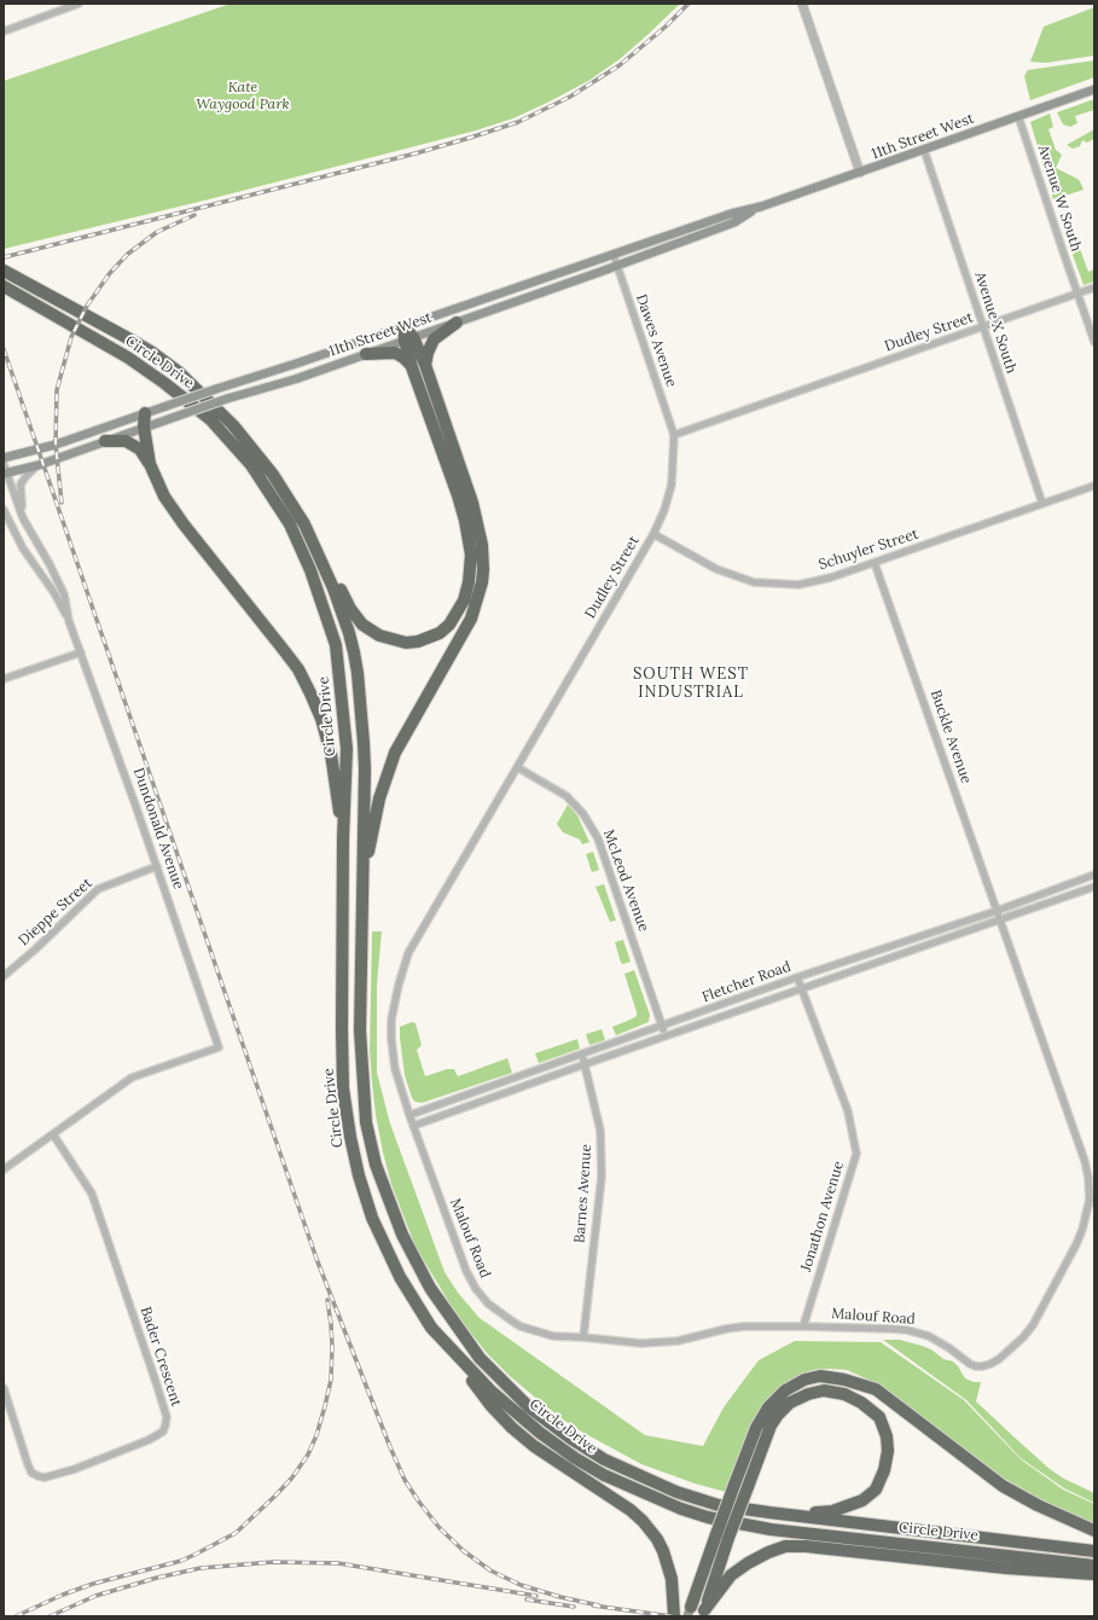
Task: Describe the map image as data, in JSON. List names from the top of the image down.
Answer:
{
  "streets": {
    "highway": ["Circle Drive"],
    "main road": ["11th Street West"],
    "street": [
      "Avenue W South",
      "Avenue X South",
      "Dudley Street",
      "Dawes Avenue",
      "Schuyler Street",
      "Buckle Avenue",
      "Dundonald Avenue",
      "McLeod Avenue",
      "Dieppe Street",
      "Fletcher Road",
      "Barnes Avenue",
      "Jonathon Avenue",
      "Malouf Road",
      "Bader Crescent"
    ]
  },
  "crossings": [
    ["11th Street West", "Avenue W South"],
    ["11th Street West", "Avenue X South"],
    ["11th Street West", "Dawes Avenue"],
    ["11th Street West", "Dundonald Avenue"],
    ["Avenue W South", "Dudley Street"],
    ["Avenue X South", "Dudley Street"],
    ["Avenue X South", "Schuyler Street"],
    ["Dudley Street", "Dawes Avenue"],
    ["Dudley Street", "Schuyler Street"],
    ["Dudley Street", "McLeod Avenue"],
    ["Dudley Street", "Fletcher Road"],
    ["Dudley Street", "Malouf Road"],
    ["Schuyler Street", "Buckle Avenue"],
    ["Buckle Avenue", "Fletcher Road"],
    ["Buckle Avenue", "Malouf Road"],
    ["Dundonald Avenue", "Dieppe Street"],
    ["Dundonald Avenue", "Bader Crescent"],
    ["McLeod Avenue", "Fletcher Road"],
    ["Fletcher Road", "Barnes Avenue"],
    ["Fletcher Road", "Jonathon Avenue"],
    ["Fletcher Road", "Malouf Road"],
    ["Barnes Avenue", "Malouf Road"],
    ["Jonathon Avenue", "Malouf Road"]
  ],
  "districts": ["SOUTH WEST INDUSTRIAL"],
  "parks": ["Kate Waygood Park"]
}
